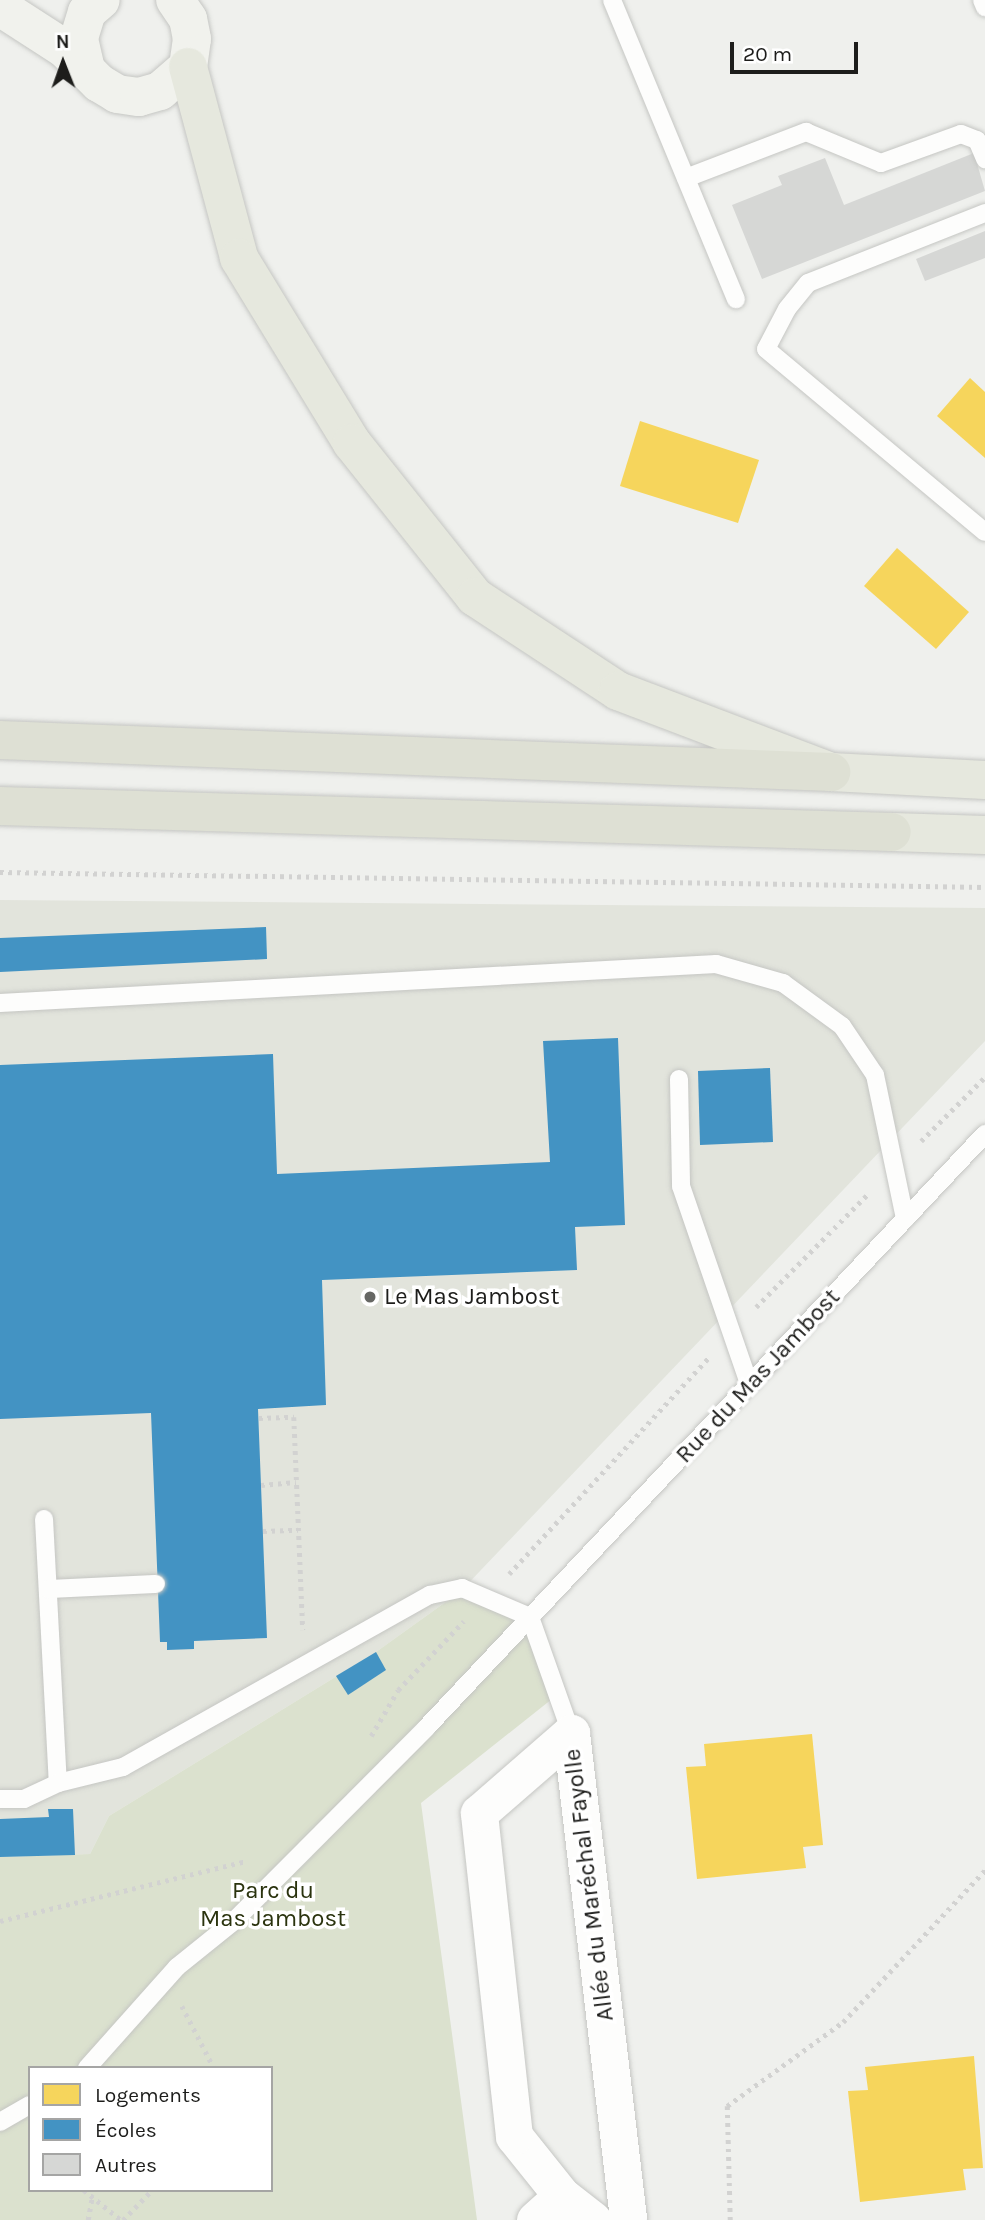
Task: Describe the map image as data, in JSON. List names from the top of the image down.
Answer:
{
  "streets": {
    "street": ["Allée du Maréchal Fayolle"],
    "lane": ["Rue du Mas Jambost"]
  },
  "parks": ["Parc du Mas Jambost"],
  "places": ["Le Mas Jambost"],
  "legend": ["Logements", "Écoles", "Autres"],
  "scale_bar": "20 m",
  "north": "top"
}
